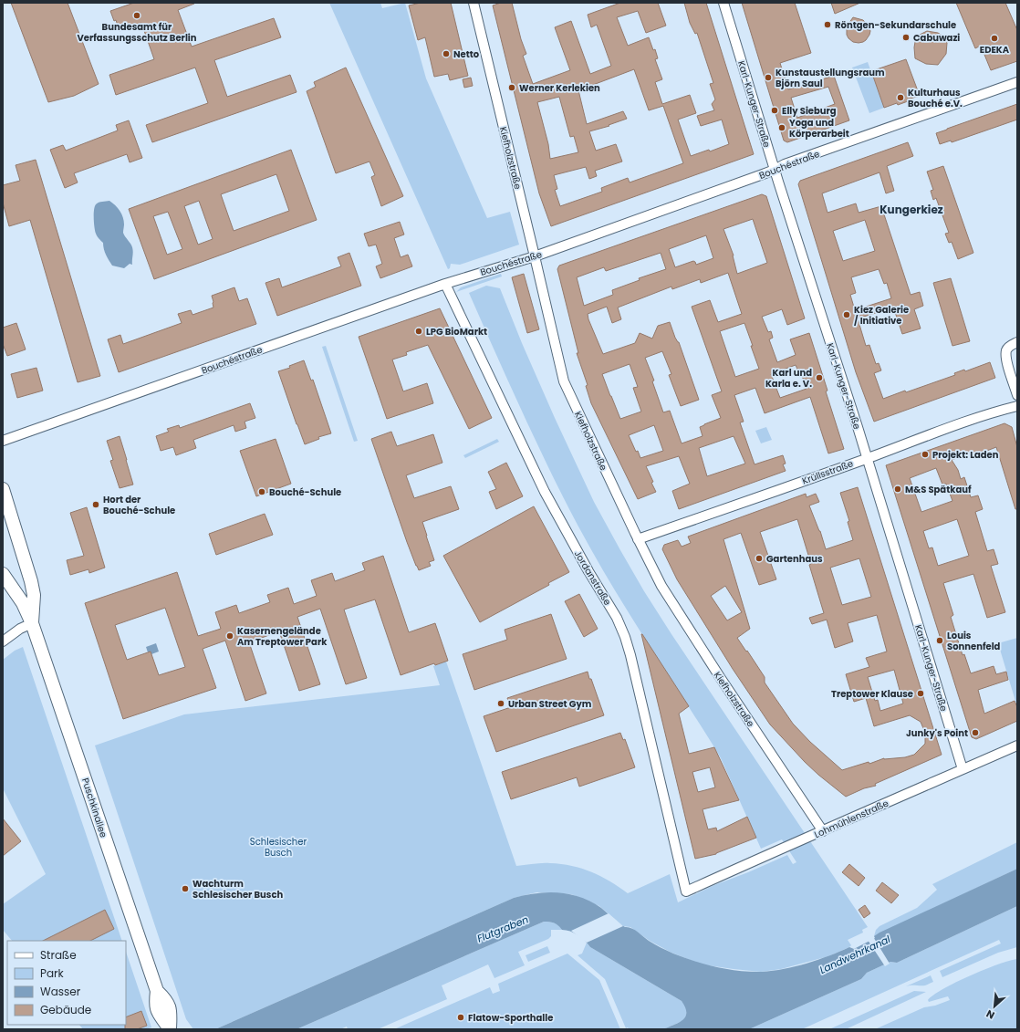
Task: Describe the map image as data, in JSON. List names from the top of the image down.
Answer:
{
  "streets": {
    "main road": ["Puschkinallee"],
    "street": [
      "Karl-Kunger-Straße",
      "Kiefholzstraße",
      "Bouchéstraße",
      "Krüllsstraße",
      "Jordanstraße",
      "Lohmühlenstraße"
    ]
  },
  "crossings": [
    ["Karl-Kunger-Straße", "Bouchéstraße"],
    ["Karl-Kunger-Straße", "Krüllsstraße"],
    ["Karl-Kunger-Straße", "Lohmühlenstraße"],
    ["Kiefholzstraße", "Bouchéstraße"],
    ["Kiefholzstraße", "Krüllsstraße"],
    ["Kiefholzstraße", "Lohmühlenstraße"],
    ["Bouchéstraße", "Jordanstraße"],
    ["Jordanstraße", "Lohmühlenstraße"]
  ],
  "districts": ["Kungerkiez"],
  "water": ["Flutgraben", "Landwehrkanal"],
  "parks": ["Schlesischer Busch"],
  "places": [
    "Bundesamt für Verfassungsschutz Berlin",
    "Röntgen-Sekundarschule",
    "Cabuwazi",
    "EDEKA",
    "Netto",
    "Kunstaustellungsraum Björn Saul",
    "Werner Kerlekien",
    "Kulturhaus Bouché e.V.",
    "Elly Sieburg",
    "Yoga und Körperarbeit",
    "Kiez Galerie / Initiative",
    "LPG BioMarkt",
    "Karl und Karla e. V.",
    "Projekt: Laden",
    "M&S Spätkauf",
    "Bouché-Schule",
    "Hort der Bouché-Schule",
    "Gartenhaus",
    "Kasernengelände Am Treptower Park",
    "Louis Sonnenfeld",
    "Treptower Klause",
    "Urban Street Gym",
    "Junky's Point",
    "Wachturm Schlesischer Busch",
    "Flatow-Sporthalle"
  ],
  "legend": [
    "Straße",
    "Park",
    "Wasser",
    "Gebäude"
  ],
  "north": "bottom left"
}
